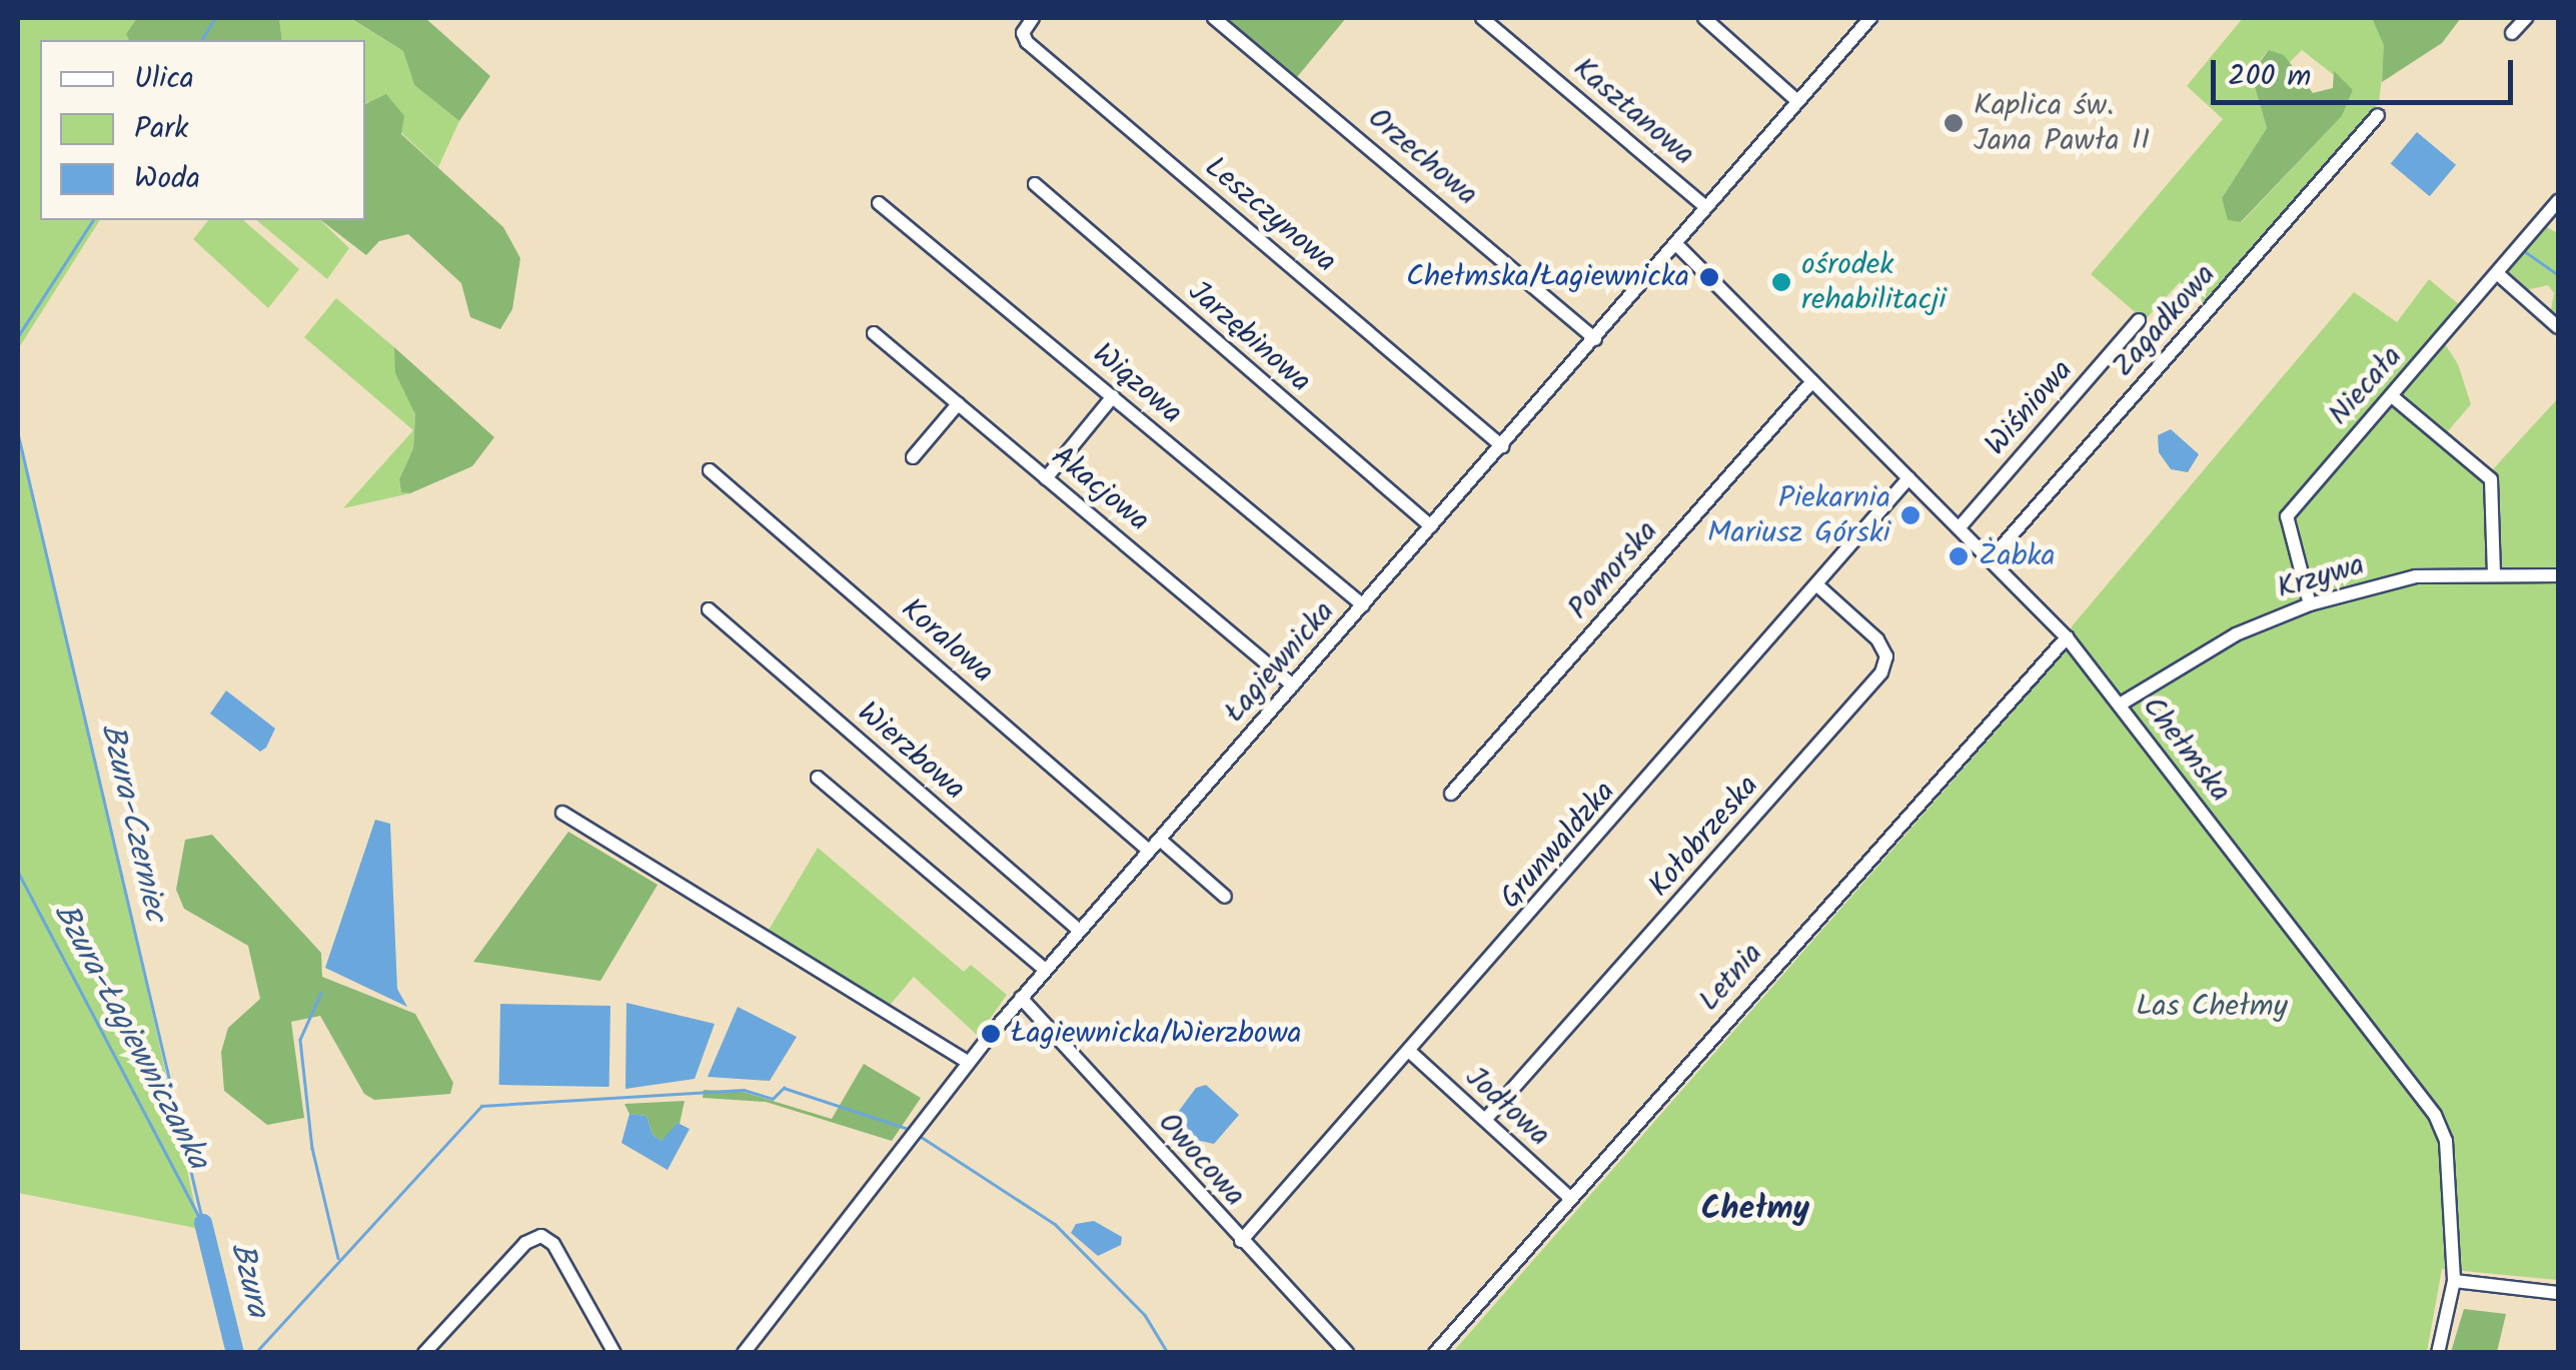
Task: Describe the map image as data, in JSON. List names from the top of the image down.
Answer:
{
  "streets": {
    "street": [
      "Kasztanowa",
      "Orzechowa",
      "Leszczynowa",
      "Zagadkowa",
      "Jarzębinowa",
      "Wiązowa",
      "Niecała",
      "Wiśniowa",
      "Akacjowa",
      "Pomorska",
      "Krzywa",
      "Koralowa",
      "Łagiewnicka",
      "Chełmska",
      "Wierzbowa",
      "Kołobrzeska",
      "Grunwaldzka",
      "Letnia",
      "Jodłowa",
      "Owocowa"
    ]
  },
  "crossings": [
    ["Kasztanowa", "Łagiewnicka"],
    ["Orzechowa", "Łagiewnicka"],
    ["Leszczynowa", "Łagiewnicka"],
    ["Zagadkowa", "Chełmska"],
    ["Jarzębinowa", "Łagiewnicka"],
    ["Wiązowa", "Łagiewnicka"],
    ["Niecała", "Krzywa"],
    ["Wiśniowa", "Chełmska"],
    ["Akacjowa", "Łagiewnicka"],
    ["Pomorska", "Chełmska"],
    ["Krzywa", "Chełmska"],
    ["Koralowa", "Łagiewnicka"],
    ["Łagiewnicka", "Chełmska"],
    ["Łagiewnicka", "Wierzbowa"],
    ["Łagiewnicka", "Owocowa"],
    ["Chełmska", "Grunwaldzka"],
    ["Chełmska", "Letnia"],
    ["Kołobrzeska", "Grunwaldzka"],
    ["Kołobrzeska", "Jodłowa"],
    ["Grunwaldzka", "Jodłowa"],
    ["Grunwaldzka", "Owocowa"],
    ["Letnia", "Jodłowa"]
  ],
  "districts": ["Chełmy"],
  "water": ["Bzura-Czerniec", "Bzura-Łagiewniczanka", "Bzura"],
  "parks": ["Las Chełmy"],
  "places": [
    "Kaplica św. Jana Pawła II",
    "Chełmska/Łagiewnicka",
    "ośrodek rehabilitacji",
    "Piekarnia Mariusz Górski",
    "Żabka",
    "Łagiewnicka/Wierzbowa"
  ],
  "legend": ["Ulica", "Park", "Woda"],
  "scale_bar": "200 m"
}
